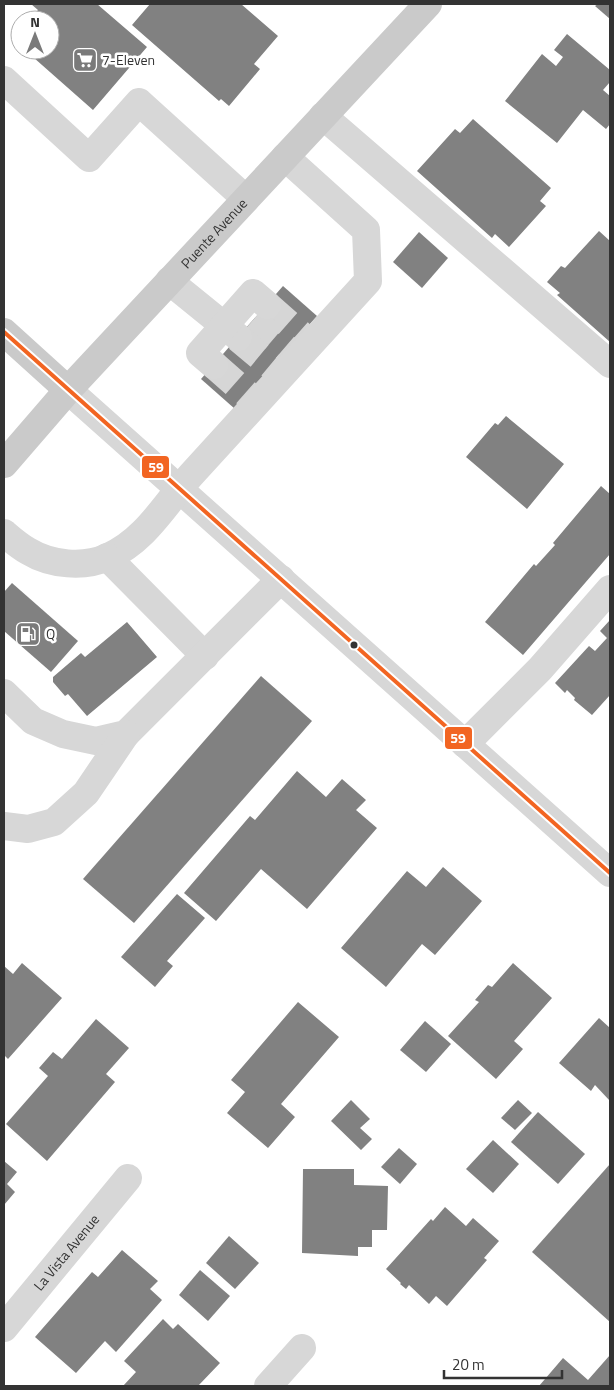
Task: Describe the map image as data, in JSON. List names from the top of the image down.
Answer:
{
  "streets": {
    "main road": ["Puente Avenue"],
    "street": ["La Vista Avenue"]
  },
  "places": {
    "supermarket": ["7-Eleven"],
    "fuel station": ["Q"]
  },
  "lines": ["transit line 59"],
  "scale_bar": "20 m",
  "north": "top"
}
